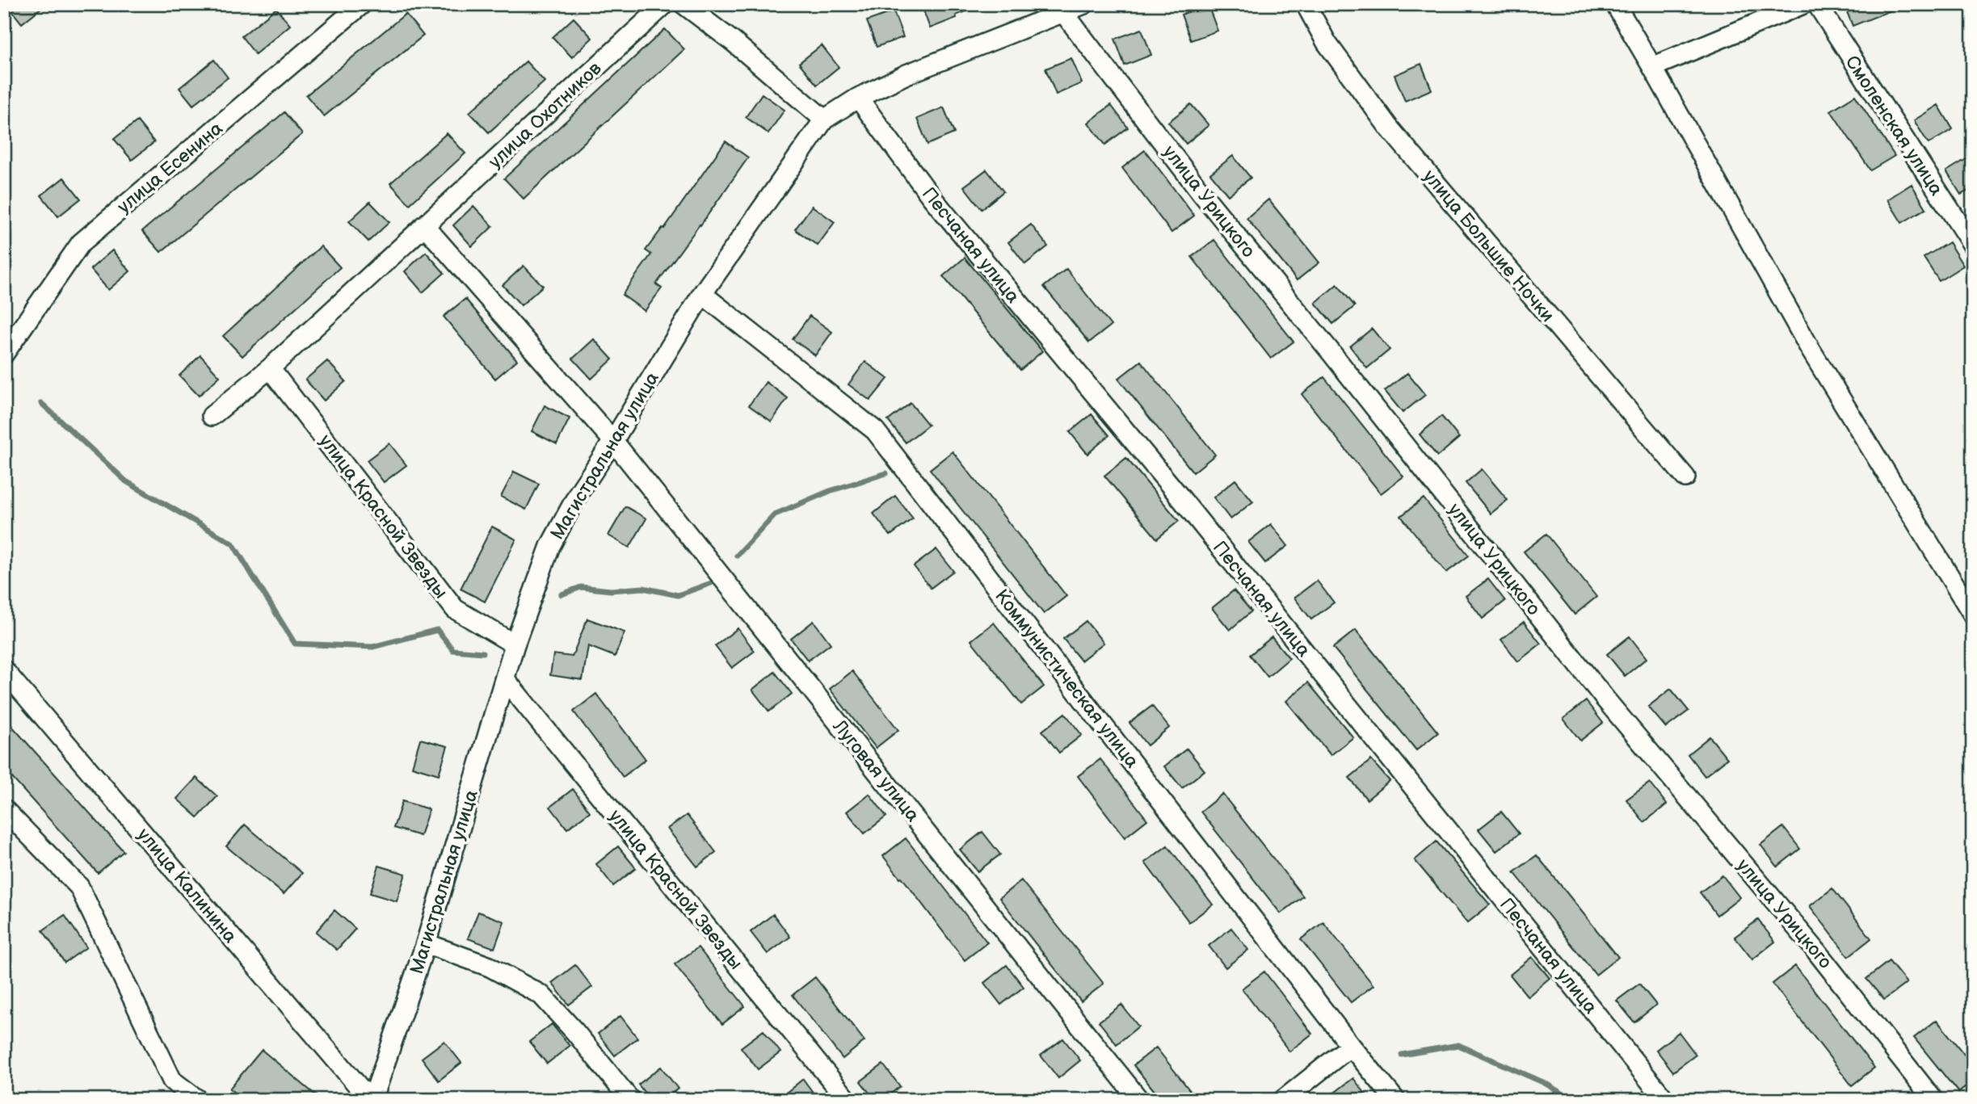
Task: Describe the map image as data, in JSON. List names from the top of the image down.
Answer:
{
  "streets": {
    "street": [
      "улица Охотников",
      "Смоленская улица",
      "улица Есенина",
      "улица Урицкого",
      "Песчаная улица",
      "улица Большие Ночки",
      "Магистральная улица",
      "улица Красной Звезды",
      "Коммунистическая улица",
      "Луговая улица",
      "улица Калинина"
    ]
  },
  "crossings": [
    ["улица Охотников", "улица Красной Звезды"],
    ["улица Урицкого", "Магистральная улица"],
    ["Песчаная улица", "Магистральная улица"],
    ["Магистральная улица", "улица Красной Звезды"],
    ["Магистральная улица", "Коммунистическая улица"],
    ["Магистральная улица", "Луговая улица"],
    ["Магистральная улица", "улица Калинина"]
  ]
}
